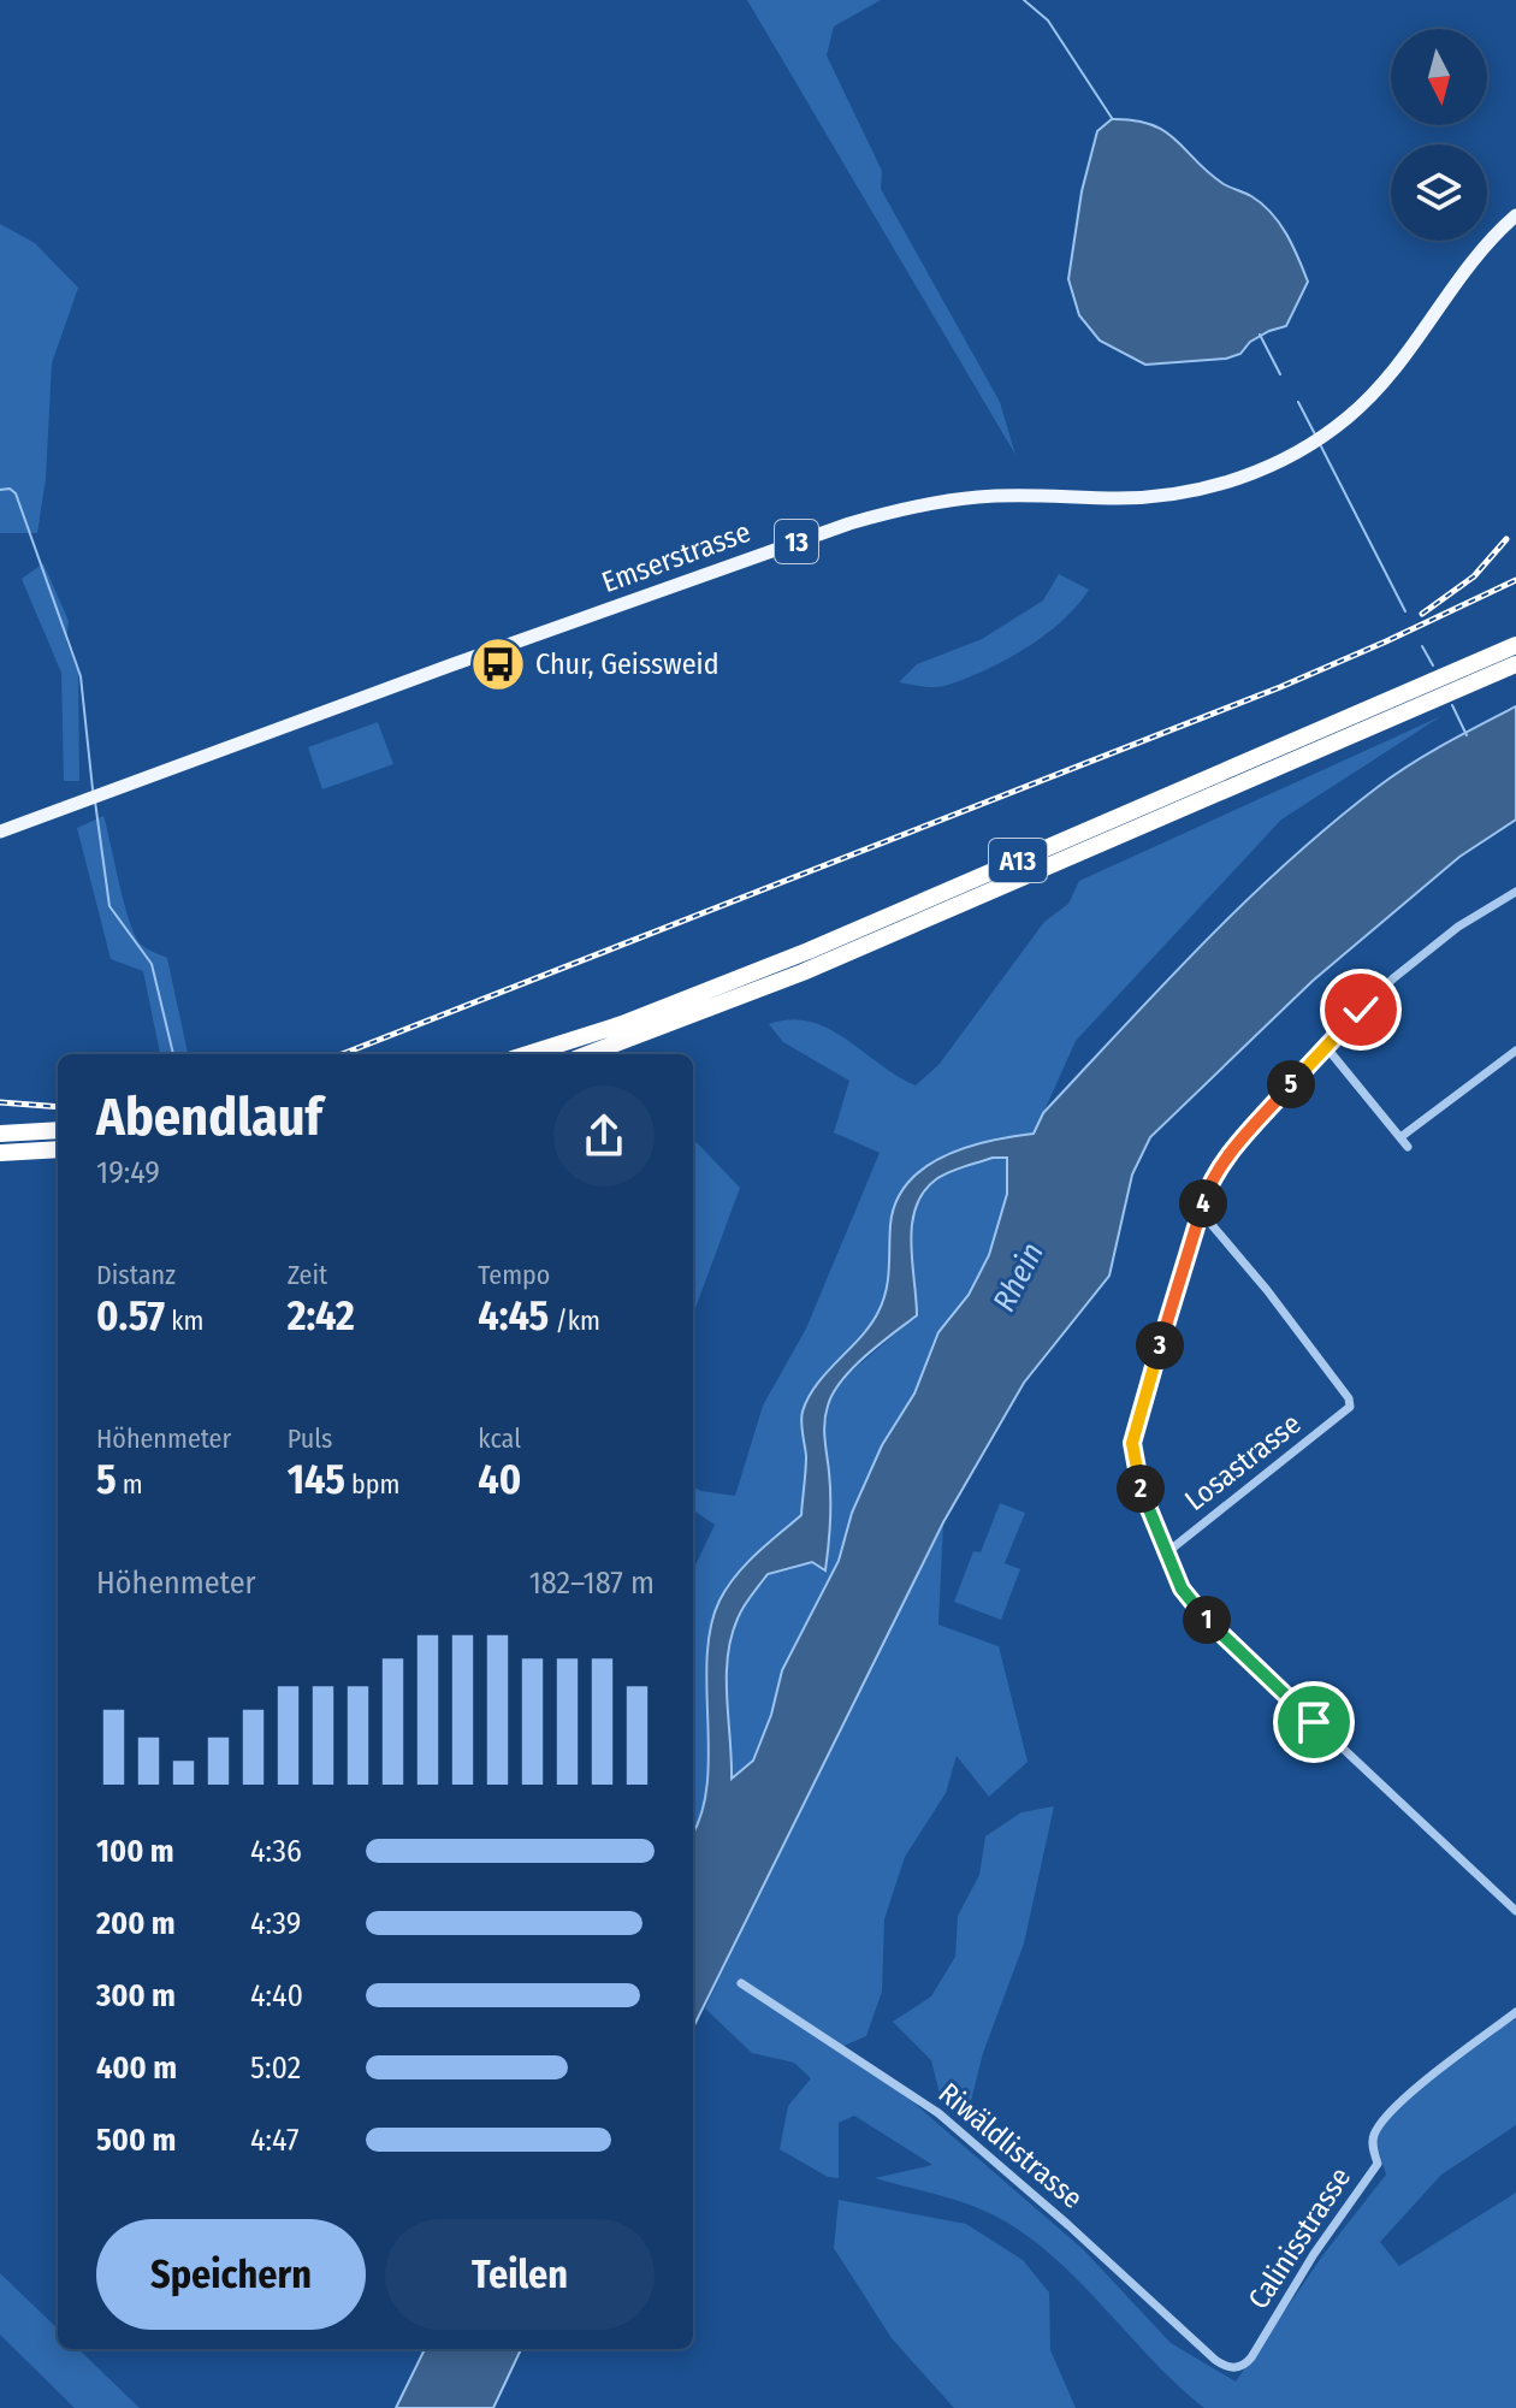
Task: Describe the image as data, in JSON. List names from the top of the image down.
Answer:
{
  "streets": {
    "highway": ["A13"],
    "main road": ["13", "Emserstrasse"],
    "street": ["Losastrasse", "Riwäldlistrasse", "Calinisstrasse"]
  },
  "crossings": [
    ["Riwäldlistrasse", "Calinisstrasse"]
  ],
  "water": ["Rhein"],
  "places": {
    "bus stop": ["Chur, Geissweid"]
  },
  "north": "bottom",
  "page": {
    "heading": ["Abendlauf", "19:49"],
    "pins": [
      "5",
      "4",
      "3",
      "2",
      "1"
    ],
    "stats": [
      ["Distanz", "0.57 km"],
      ["Zeit", "2:42"],
      ["Tempo", "4:45 /km"],
      ["Höhenmeter", "5 m"],
      ["Puls", "145 bpm"],
      ["kcal", "40"]
    ],
    "chart": ["Höhenmeter", "182–187 m"],
    "list": [
      {
        "name": "100 m",
        "note": "4:36"
      },
      {
        "name": "200 m",
        "note": "4:39"
      },
      {
        "name": "300 m",
        "note": "4:40"
      },
      {
        "name": "400 m",
        "note": "5:02"
      },
      {
        "name": "500 m",
        "note": "4:47"
      }
    ],
    "buttons": ["Speichern", "Teilen"]
  }
}
